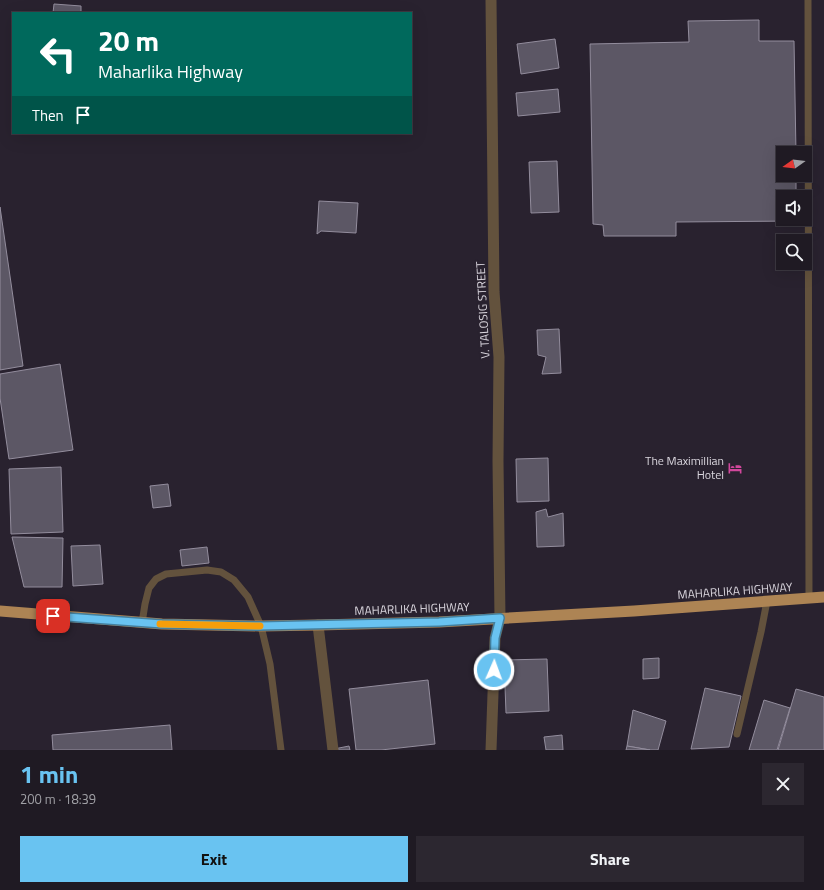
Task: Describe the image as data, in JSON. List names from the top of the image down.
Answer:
{
  "streets": {
    "highway": ["MAHARLIKA HIGHWAY"],
    "street": ["V. TALOSIG STREET"]
  },
  "crossings": [
    ["V. TALOSIG STREET", "MAHARLIKA HIGHWAY"]
  ],
  "places": {
    "hotel": ["The Maximillian Hotel"]
  },
  "north": "left",
  "page": {
    "turn": ["20 m", "Maharlika Highway"],
    "then": "Then",
    "heading": ["1 min", "200 m · 18:39"],
    "buttons": ["Exit", "Share"]
  }
}
